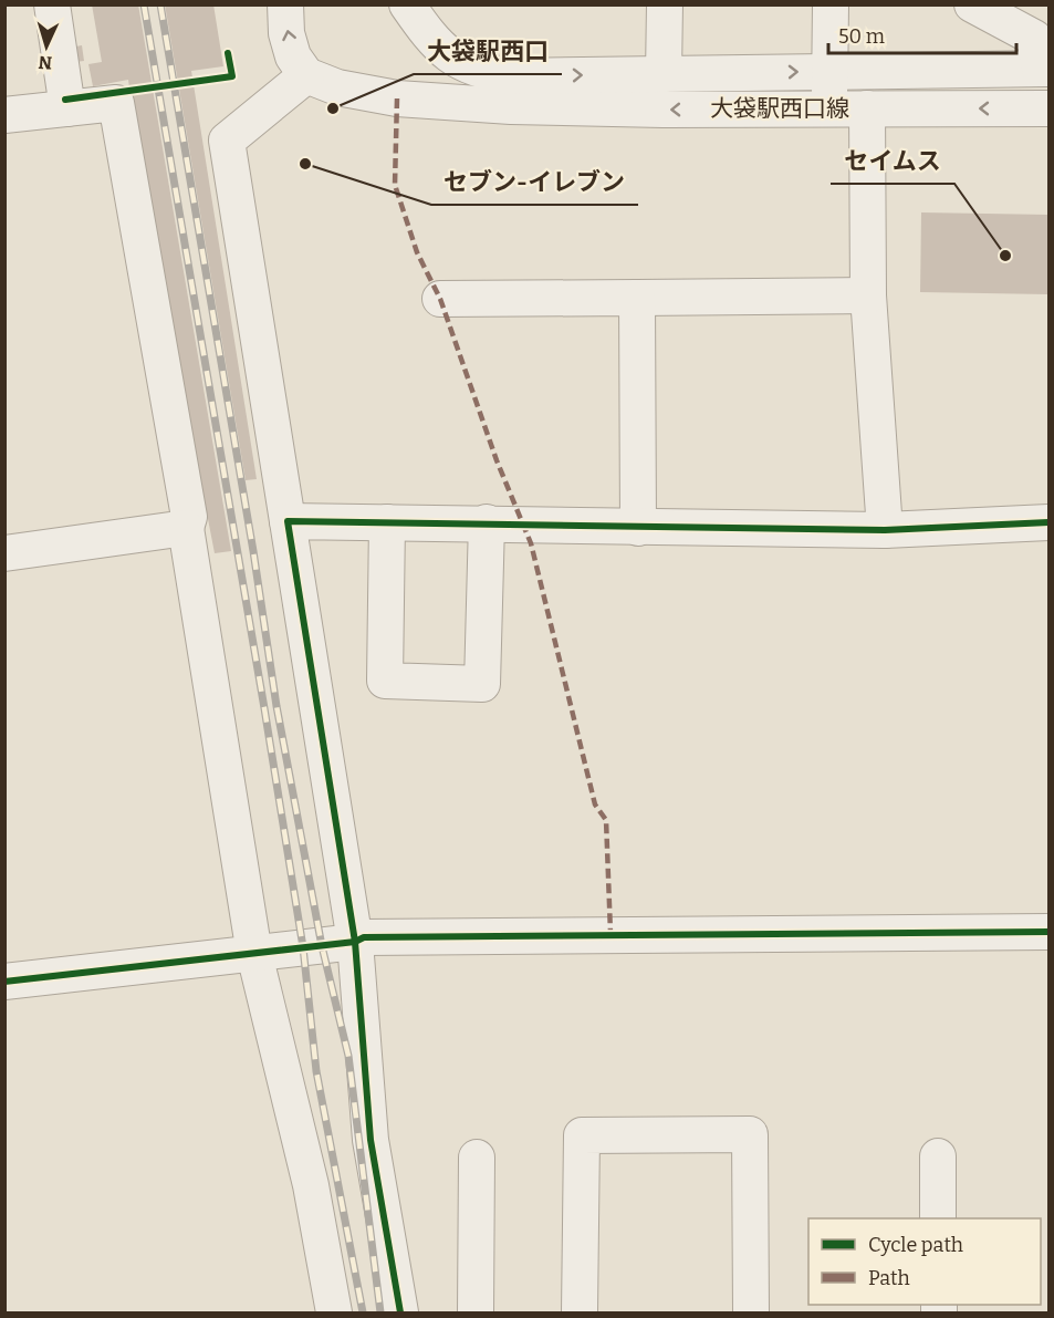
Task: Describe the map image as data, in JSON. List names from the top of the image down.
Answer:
{
  "streets": {
    "street": ["大袋駅西口線"]
  },
  "places": ["大袋駅西口", "セブン-イレブン", "セイムス"],
  "legend": ["Cycle path", "Path"],
  "scale_bar": "50 m",
  "north": "bottom"
}
